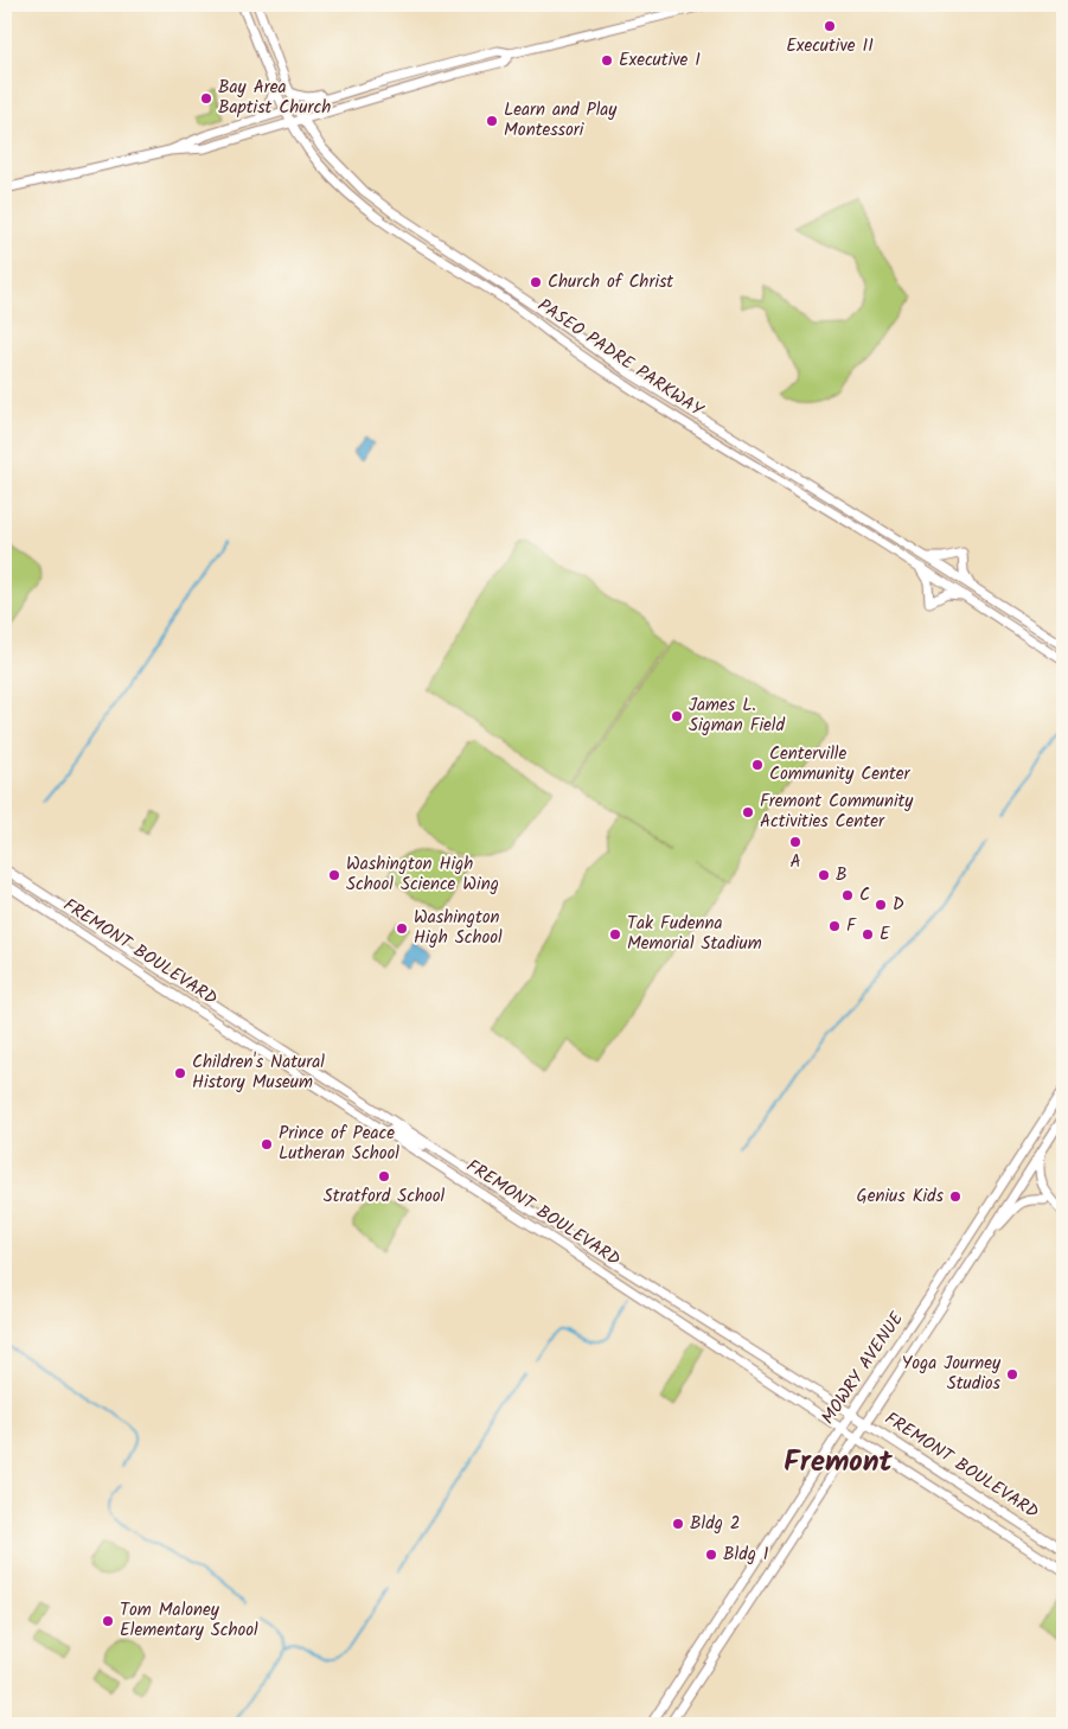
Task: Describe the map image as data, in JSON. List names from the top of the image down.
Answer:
{
  "streets": {
    "main road": ["PASEO PADRE PARKWAY", "FREMONT BOULEVARD", "MOWRY AVENUE"]
  },
  "crossings": [
    ["FREMONT BOULEVARD", "MOWRY AVENUE"]
  ],
  "districts": ["Fremont"],
  "places": [
    "Executive II",
    "Executive I",
    "Bay Area Baptist Church",
    "Learn and Play Montessori",
    "Church of Christ",
    "James L. Sigman Field",
    "Centerville Community Center",
    "Fremont Community Activities Center",
    "A",
    "Washington High School Science Wing",
    "B",
    "C",
    "D",
    "F",
    "Washington High School",
    "Tak Fudenna Memorial Stadium",
    "E",
    "Children's Natural History Museum",
    "Prince of Peace Lutheran School",
    "Stratford School",
    "Genius Kids",
    "Yoga Journey Studios",
    "Bldg 2",
    "Bldg 1",
    "Tom Maloney Elementary School"
  ]
}
